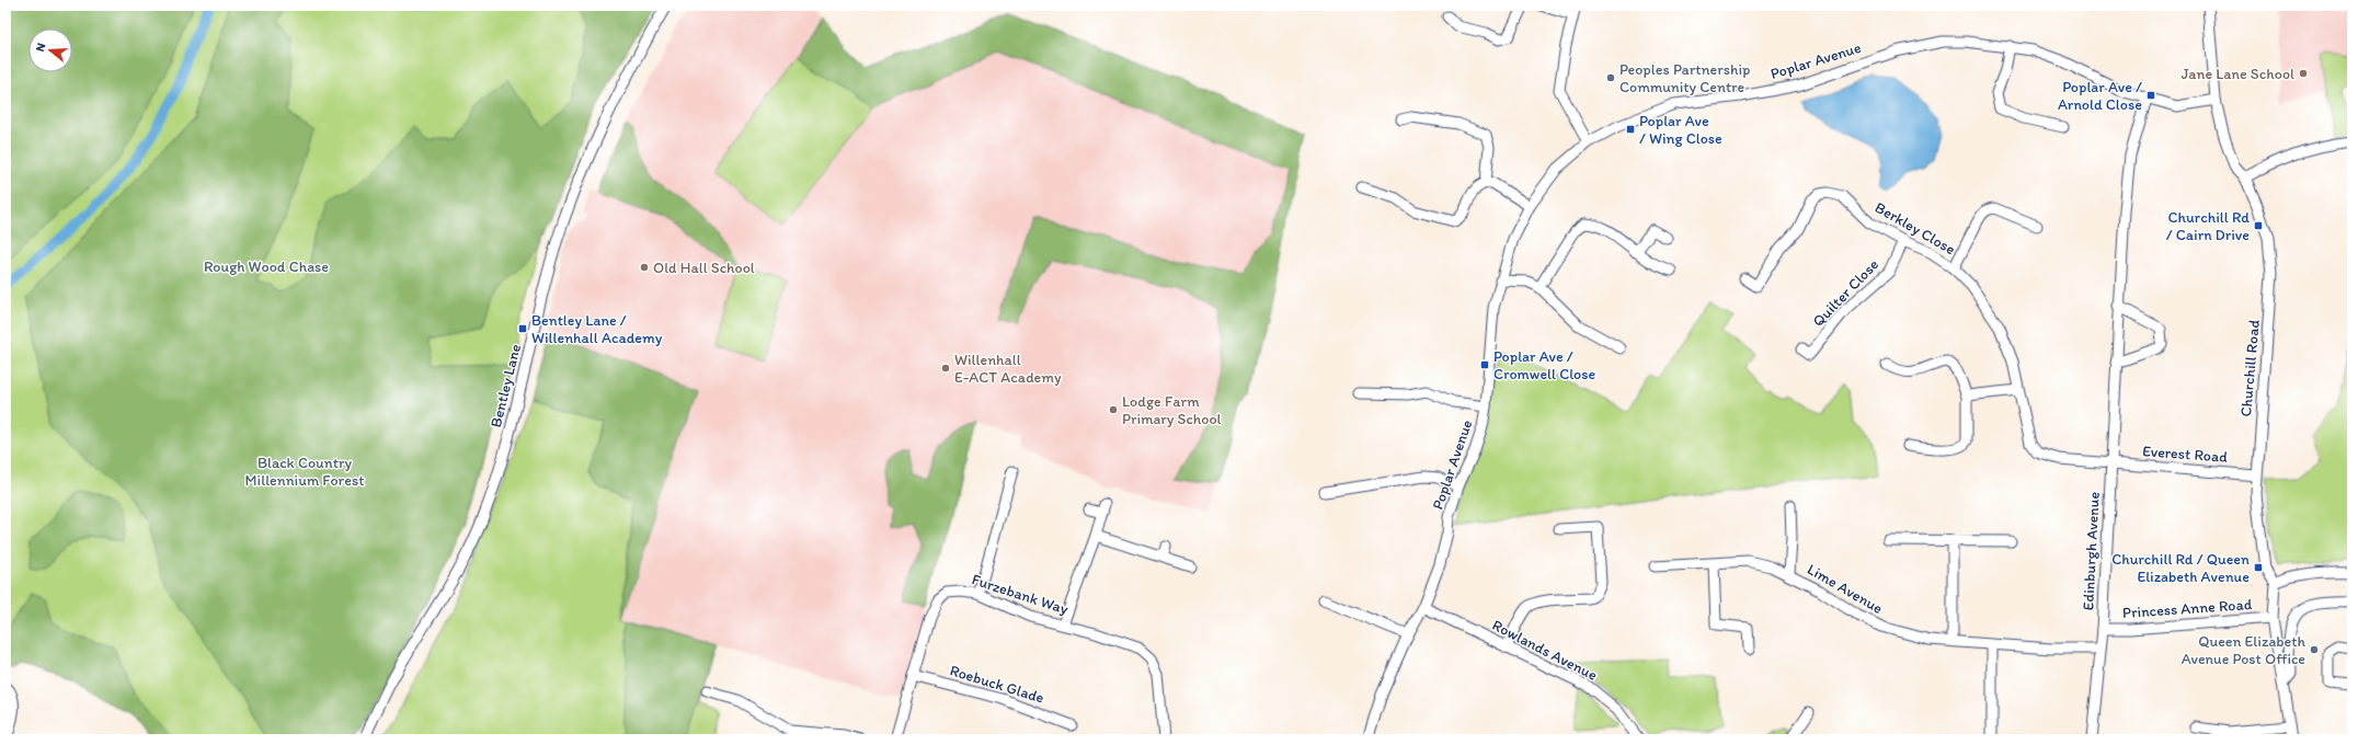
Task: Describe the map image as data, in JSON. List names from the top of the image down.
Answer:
{
  "streets": {
    "street": [
      "Poplar Avenue",
      "Berkley Close",
      "Quilter Close",
      "Churchill Road",
      "Bentley Lane",
      "Everest Road",
      "Edinburgh Avenue",
      "Lime Avenue",
      "Furzebank Way",
      "Princess Anne Road",
      "Rowlands Avenue",
      "Roebuck Glade"
    ]
  },
  "crossings": [
    ["Poplar Avenue", "Churchill Road"],
    ["Poplar Avenue", "Edinburgh Avenue"],
    ["Poplar Avenue", "Rowlands Avenue"],
    ["Berkley Close", "Quilter Close"],
    ["Berkley Close", "Everest Road"],
    ["Berkley Close", "Edinburgh Avenue"],
    ["Churchill Road", "Everest Road"],
    ["Everest Road", "Edinburgh Avenue"],
    ["Edinburgh Avenue", "Lime Avenue"],
    ["Edinburgh Avenue", "Princess Anne Road"],
    ["Furzebank Way", "Roebuck Glade"]
  ],
  "parks": ["Rough Wood Chase", "Black Country Millennium Forest"],
  "places": {
    "other": [
      "Jane Lane School",
      "Peoples Partnership Community Centre",
      "Old Hall School",
      "Willenhall E-ACT Academy",
      "Lodge Farm Primary School",
      "Queen Elizabeth Avenue Post Office"
    ],
    "transit": [
      "Poplar Ave / Arnold Close",
      "Poplar Ave / Wing Close",
      "Churchill Rd / Cairn Drive",
      "Bentley Lane / Willenhall Academy",
      "Poplar Ave / Cromwell Close",
      "Churchill Rd / Queen Elizabeth Avenue"
    ]
  },
  "north": "left"
}
